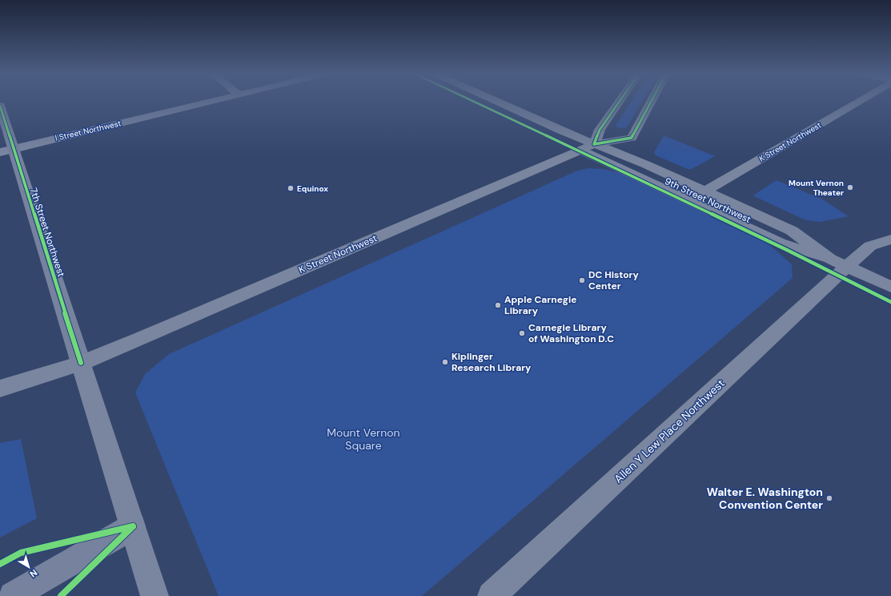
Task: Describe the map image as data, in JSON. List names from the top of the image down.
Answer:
{
  "streets": {
    "main road": [
      "K Street Northwest",
      "9th Street Northwest",
      "7th Street Northwest",
      "Allen Y Lew Place Northwest"
    ],
    "street": ["I Street Northwest"]
  },
  "crossings": [
    ["I Street Northwest", "7th Street Northwest"],
    ["K Street Northwest", "9th Street Northwest"],
    ["K Street Northwest", "7th Street Northwest"],
    ["9th Street Northwest", "Allen Y Lew Place Northwest"]
  ],
  "parks": ["Mount Vernon Square"],
  "places": [
    "Mount Vernon Theater",
    "Equinox",
    "DC History Center",
    "Apple Carnegie Library",
    "Carnegie Library of Washington D.C",
    "Kiplinger Research Library",
    "Walter E. Washington Convention Center"
  ],
  "north": "bottom right"
}
